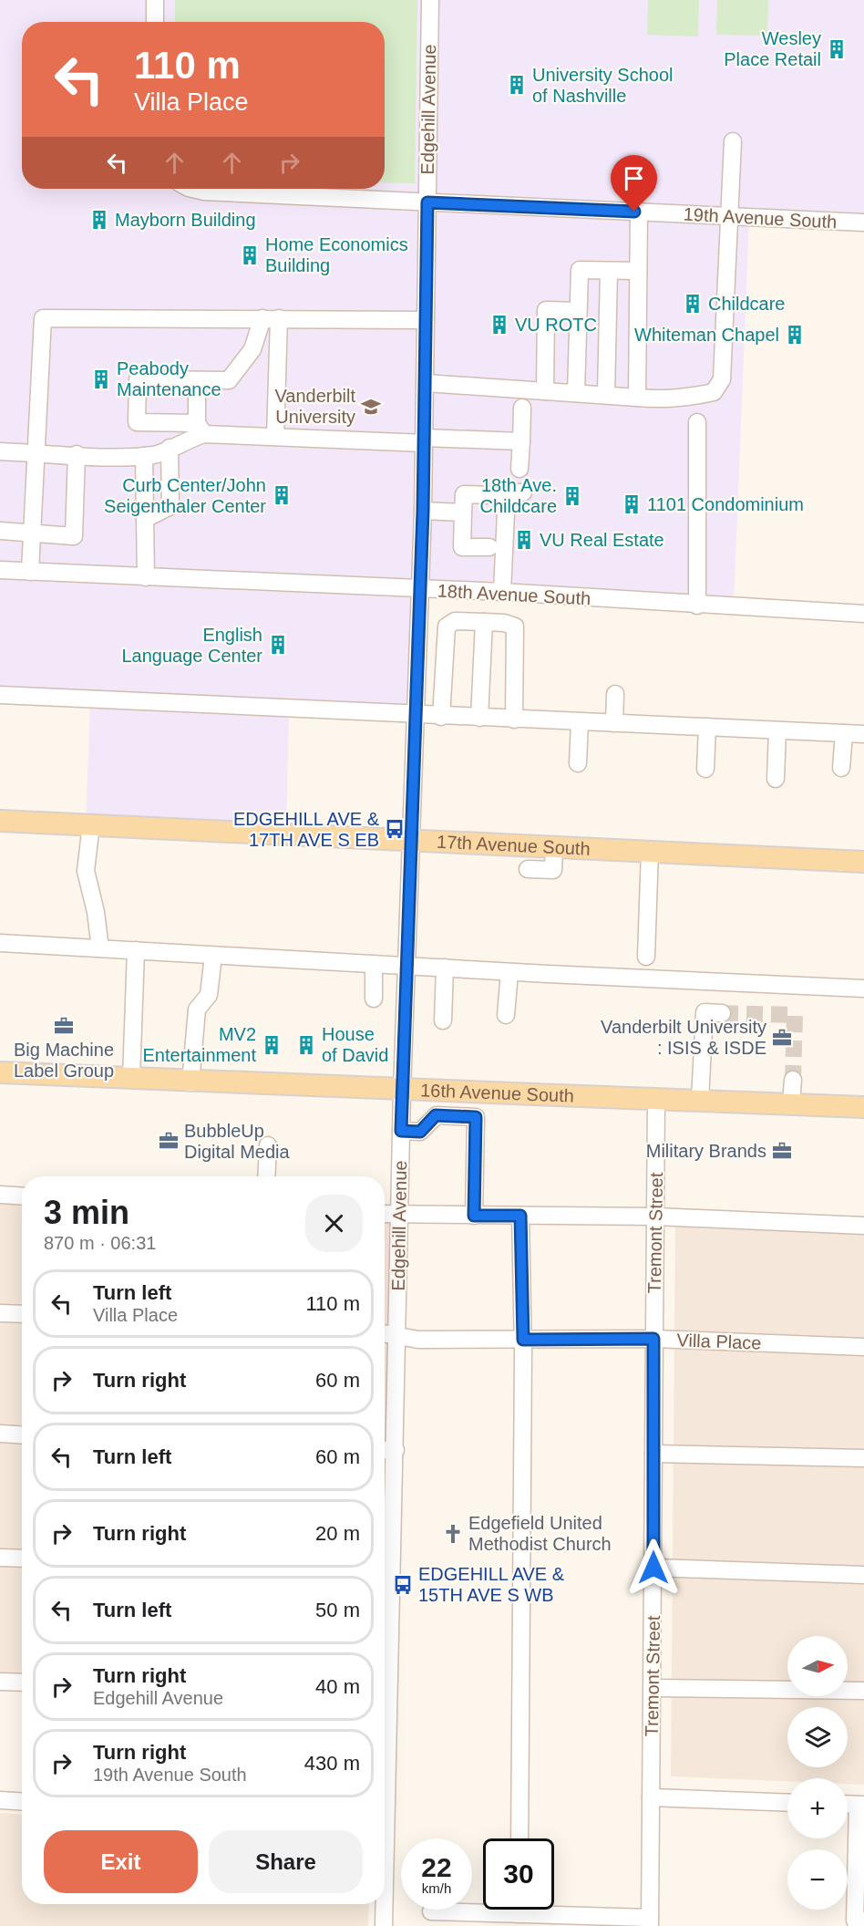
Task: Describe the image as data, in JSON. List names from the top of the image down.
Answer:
{
  "streets": {
    "main road": ["17th Avenue South", "16th Avenue South"],
    "street": [
      "Edgehill Avenue",
      "19th Avenue South",
      "18th Avenue South",
      "Tremont Street",
      "Villa Place"
    ]
  },
  "crossings": [
    ["Edgehill Avenue", "19th Avenue South"],
    ["Edgehill Avenue", "18th Avenue South"],
    ["Edgehill Avenue", "17th Avenue South"],
    ["Edgehill Avenue", "16th Avenue South"],
    ["Edgehill Avenue", "Villa Place"],
    ["16th Avenue South", "Tremont Street"],
    ["Tremont Street", "Villa Place"]
  ],
  "places": {
    "building": [
      "Wesley Place Retail",
      "University School of Nashville",
      "Mayborn Building",
      "Home Economics Building",
      "Childcare",
      "VU ROTC",
      "Whiteman Chapel",
      "Peabody Maintenance",
      "Curb Center/John Seigenthaler Center",
      "18th Ave. Childcare",
      "1101 Condominium",
      "VU Real Estate",
      "English Language Center",
      "MV2 Entertainment",
      "House of David"
    ],
    "school or university": ["Vanderbilt University"],
    "bus stop": ["EDGEHILL AVE & 17TH AVE S EB", "EDGEHILL AVE & 15TH AVE S WB"],
    "office": [
      "Big Machine Label Group",
      "Vanderbilt University : ISIS & ISDE",
      "BubbleUp Digital Media",
      "Military Brands"
    ],
    "church": ["Edgefield United Methodist Church"]
  },
  "north": "right",
  "page": {
    "turn": ["110 m", "Villa Place"],
    "heading": ["3 min", "870 m · 06:31"],
    "list": [
      {
        "name": "Turn left",
        "note": "Villa Place",
        "value": "110 m"
      },
      {
        "name": "Turn right",
        "value": "60 m"
      },
      {
        "name": "Turn left",
        "value": "60 m"
      },
      {
        "name": "Turn right",
        "value": "20 m"
      },
      {
        "name": "Turn left",
        "value": "50 m"
      },
      {
        "name": "Turn right",
        "note": "Edgehill Avenue",
        "value": "40 m"
      },
      {
        "name": "Turn right",
        "note": "19th Avenue South",
        "value": "430 m"
      }
    ],
    "map_buttons": ["+", "−"],
    "buttons": ["Exit", "Share"],
    "speed": "22 km/h",
    "limit": "30"
  }
}
